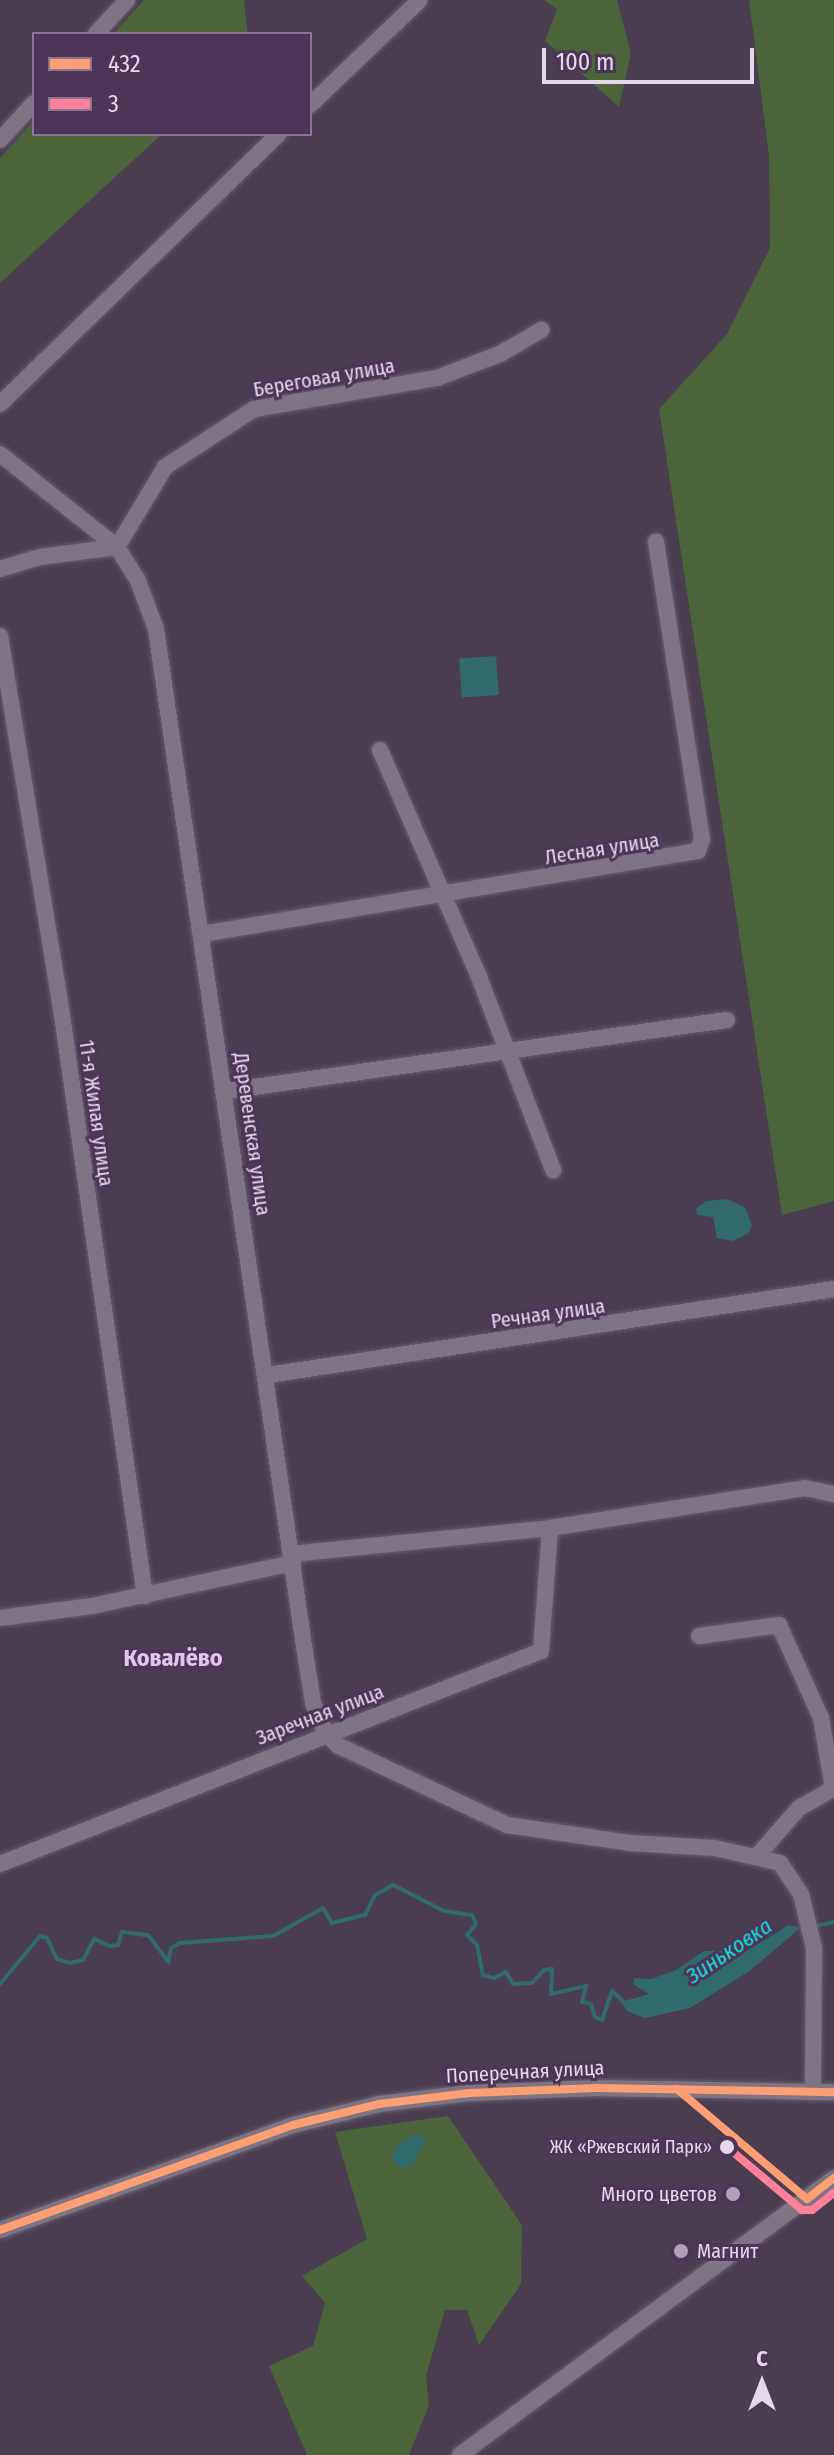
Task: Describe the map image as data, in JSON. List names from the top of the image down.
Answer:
{
  "streets": {
    "street": [
      "Береговая улица",
      "Лесная улица",
      "11-я Жилая улица",
      "Деревенская улица",
      "Речная улица",
      "Заречная улица",
      "Поперечная улица"
    ]
  },
  "crossings": [
    ["Береговая улица", "Деревенская улица"],
    ["Лесная улица", "Деревенская улица"],
    ["Деревенская улица", "Речная улица"],
    ["Деревенская улица", "Заречная улица"]
  ],
  "districts": ["Ковалёво"],
  "water": ["Зиньковка"],
  "places": ["ЖК «Ржевский Парк»", "Много цветов", "Магнит"],
  "lines": ["transit line 432", "transit line 3"],
  "legend": ["432", "3"],
  "scale_bar": "100 m",
  "north": "top"
}
